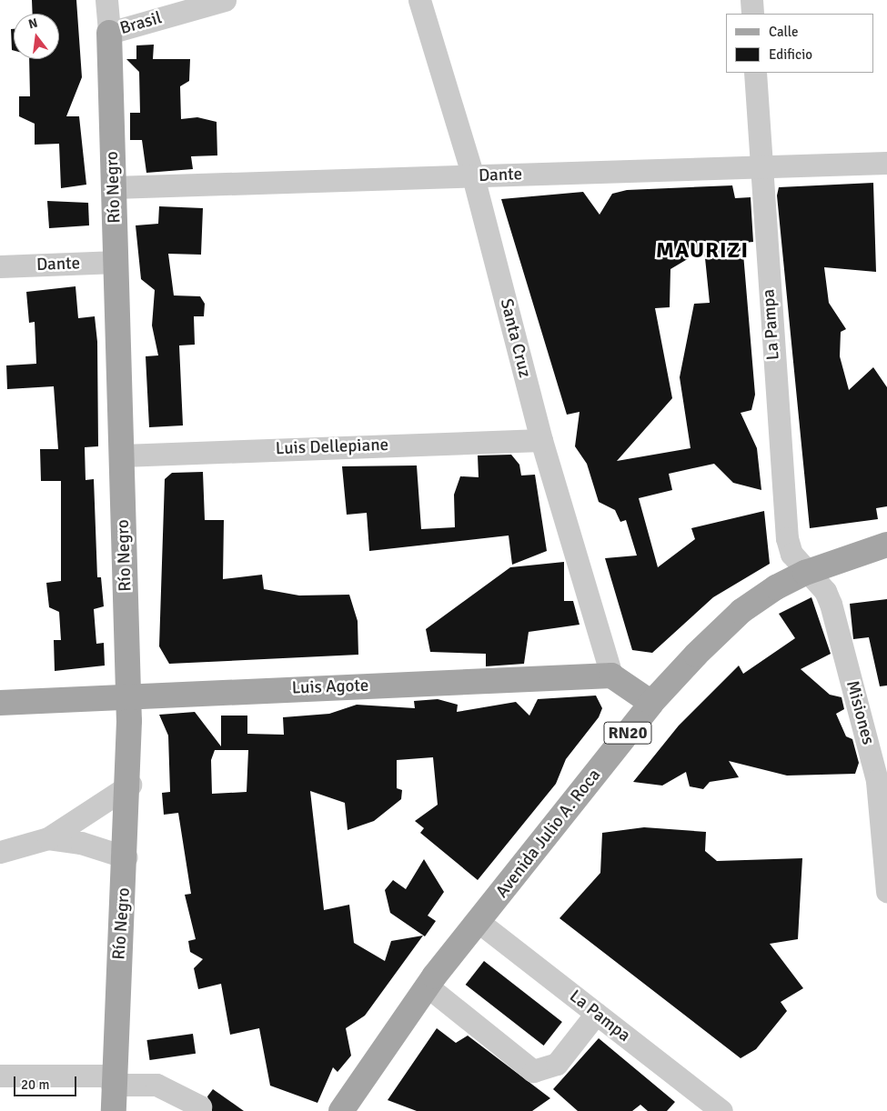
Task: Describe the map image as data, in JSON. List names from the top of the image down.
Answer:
{
  "streets": {
    "main road": [
      "Río Negro",
      "Luis Agote",
      "RN20",
      "Avenida Julio A. Roca"
    ],
    "street": [
      "Brasil",
      "Dante",
      "La Pampa",
      "Santa Cruz",
      "Luis Dellepiane",
      "Misiones"
    ]
  },
  "crossings": [
    ["Brasil", "Río Negro"],
    ["Dante", "Río Negro"],
    ["Dante", "La Pampa"],
    ["Dante", "Santa Cruz"],
    ["Río Negro", "Luis Dellepiane"],
    ["Río Negro", "Luis Agote"],
    ["La Pampa", "Misiones"],
    ["La Pampa", "Avenida Julio A. Roca"],
    ["Santa Cruz", "Luis Dellepiane"],
    ["Santa Cruz", "Luis Agote"],
    ["Misiones", "Avenida Julio A. Roca"]
  ],
  "districts": ["MAURIZI"],
  "legend": ["Calle", "Edificio"],
  "scale_bar": "20 m",
  "north": "top"
}
